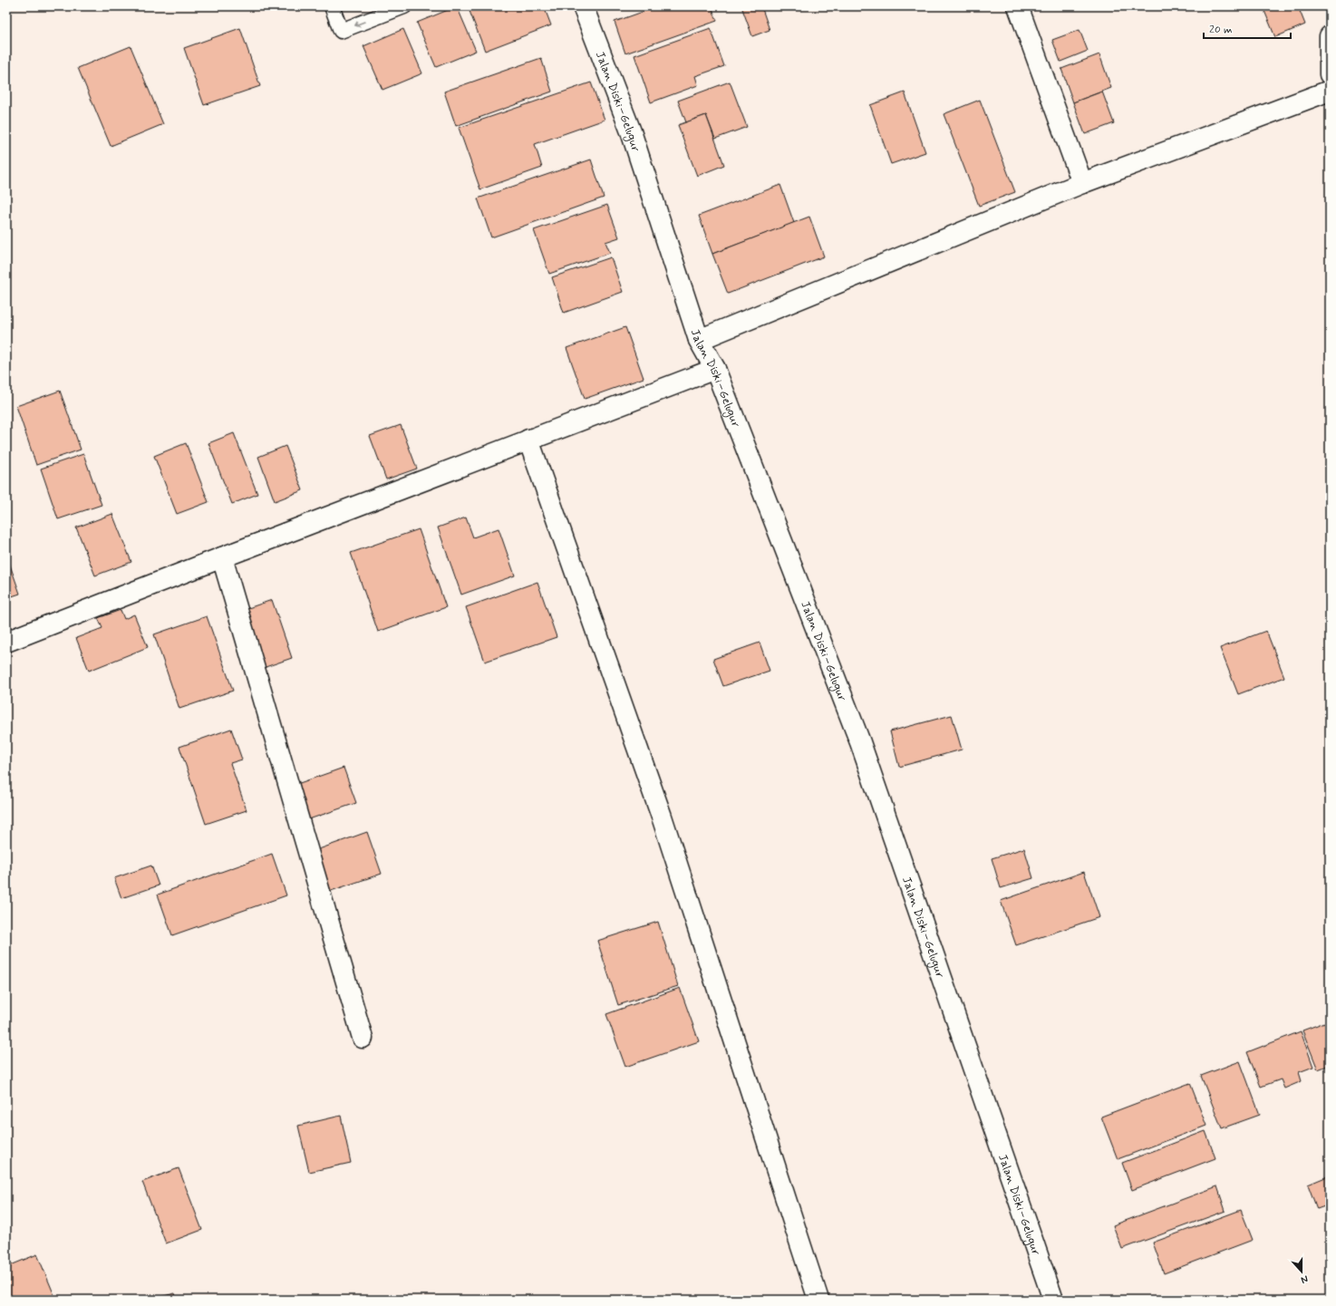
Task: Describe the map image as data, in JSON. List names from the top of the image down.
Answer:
{
  "streets": {
    "street": ["Jalan Diski–Gelugur"]
  },
  "scale_bar": "20 m",
  "north": "bottom"
}
